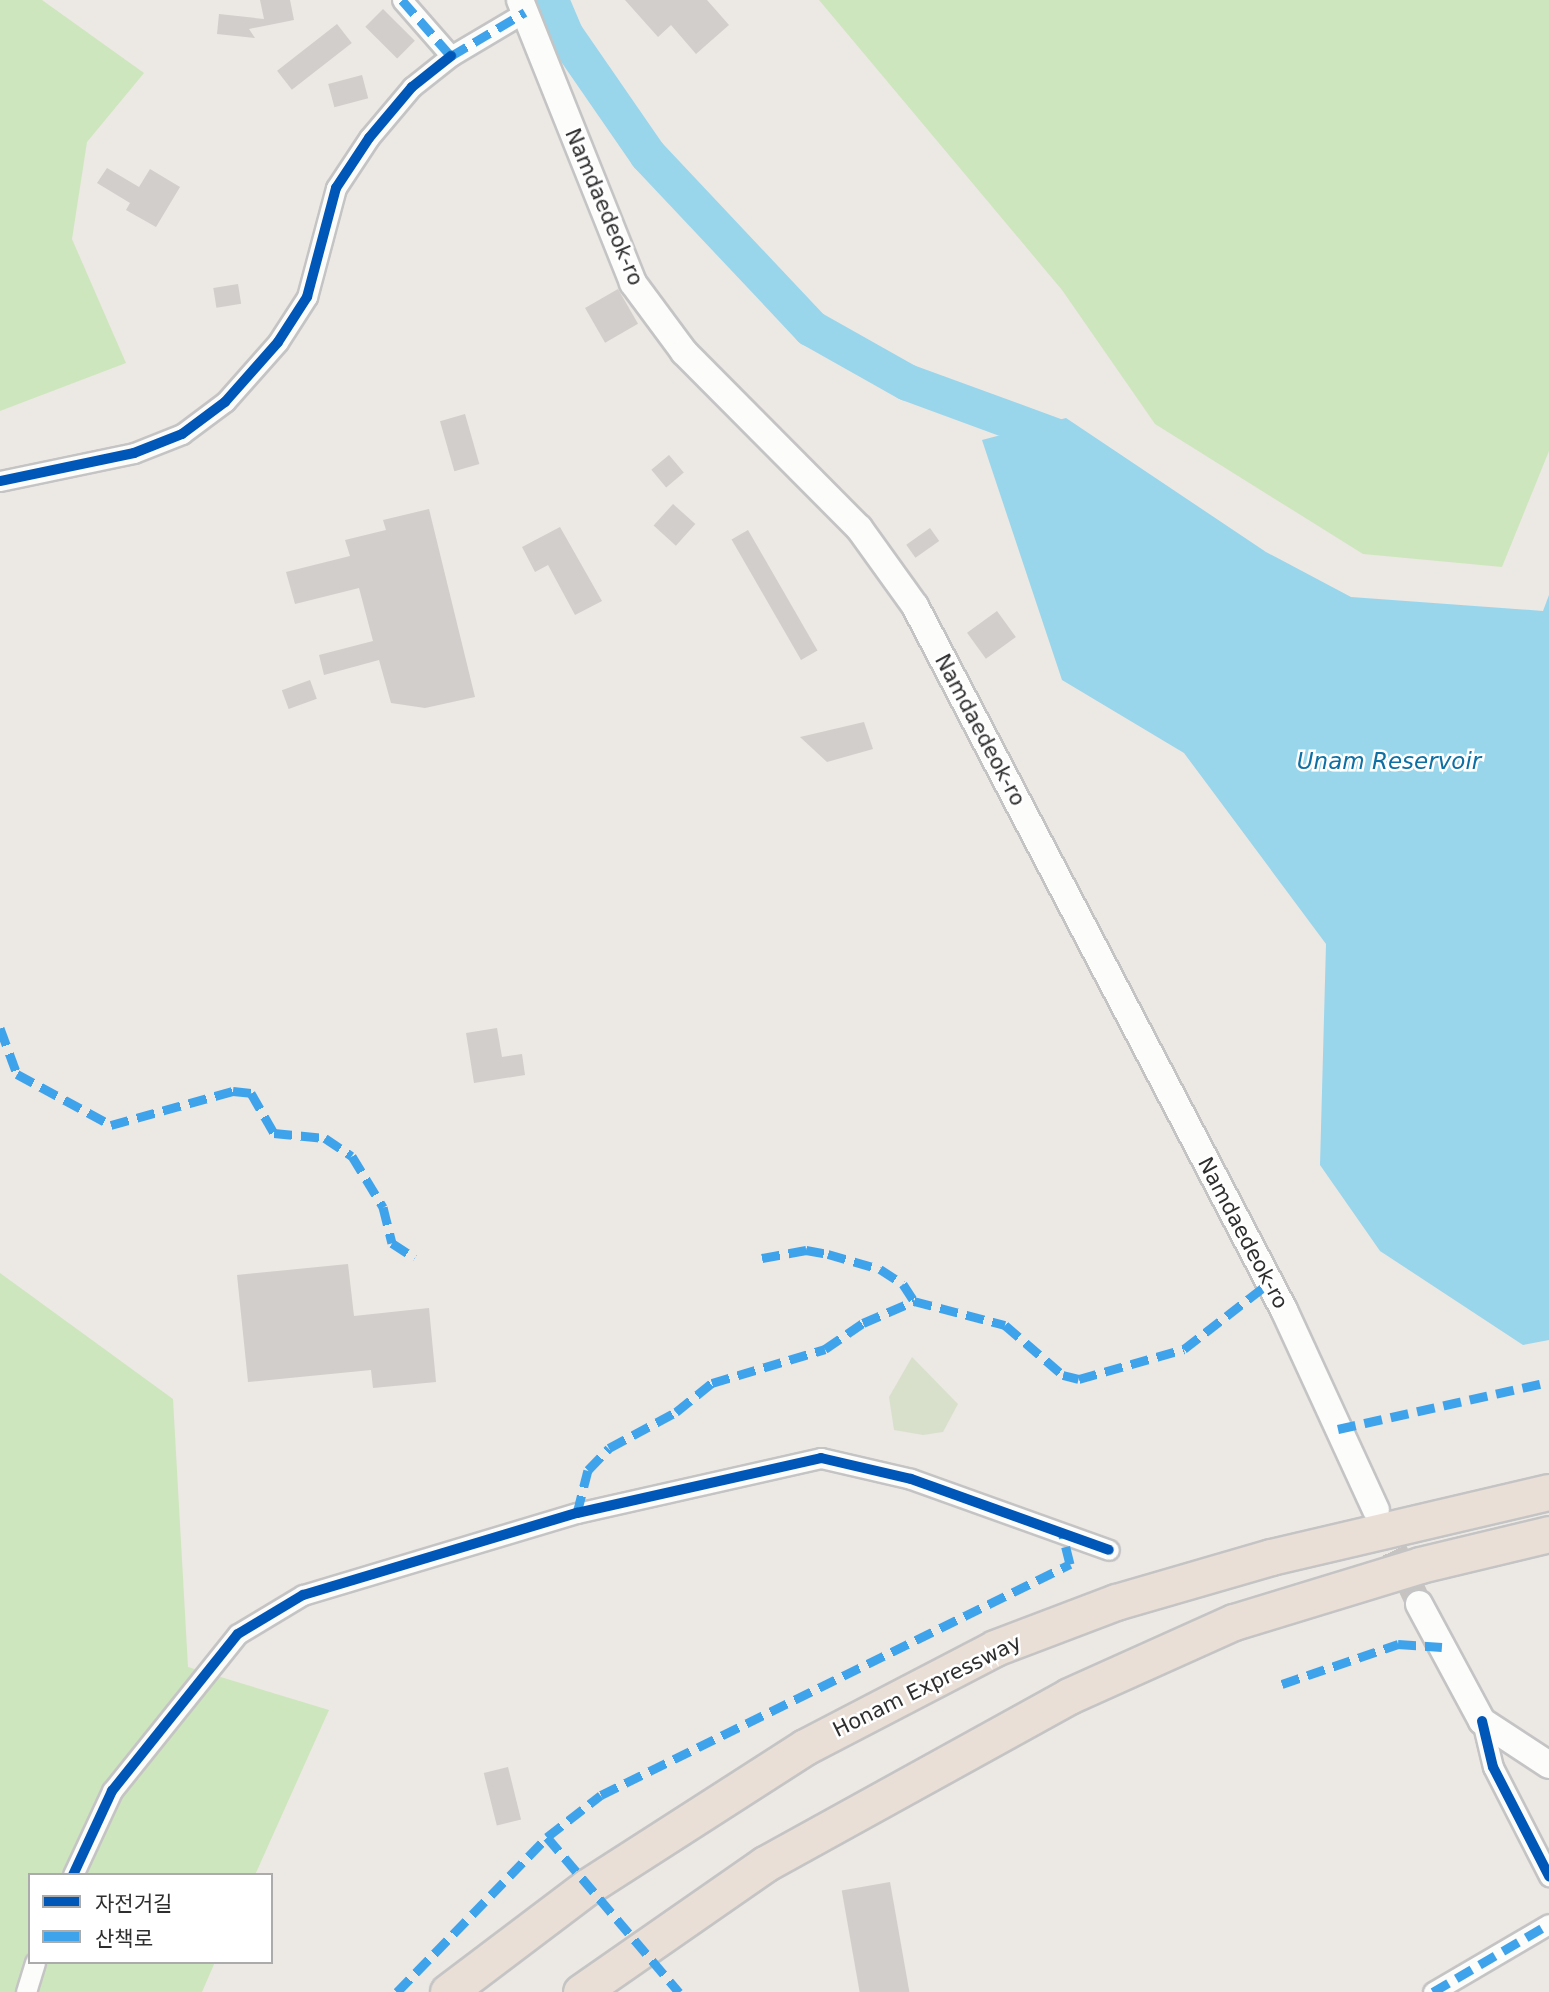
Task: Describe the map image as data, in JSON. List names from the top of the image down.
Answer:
{
  "streets": {
    "highway": ["Honam Expressway"],
    "main road": ["Namdaedeok-ro"]
  },
  "water": ["Unam Reservoir"],
  "legend": ["자전거길", "산책로"]
}
